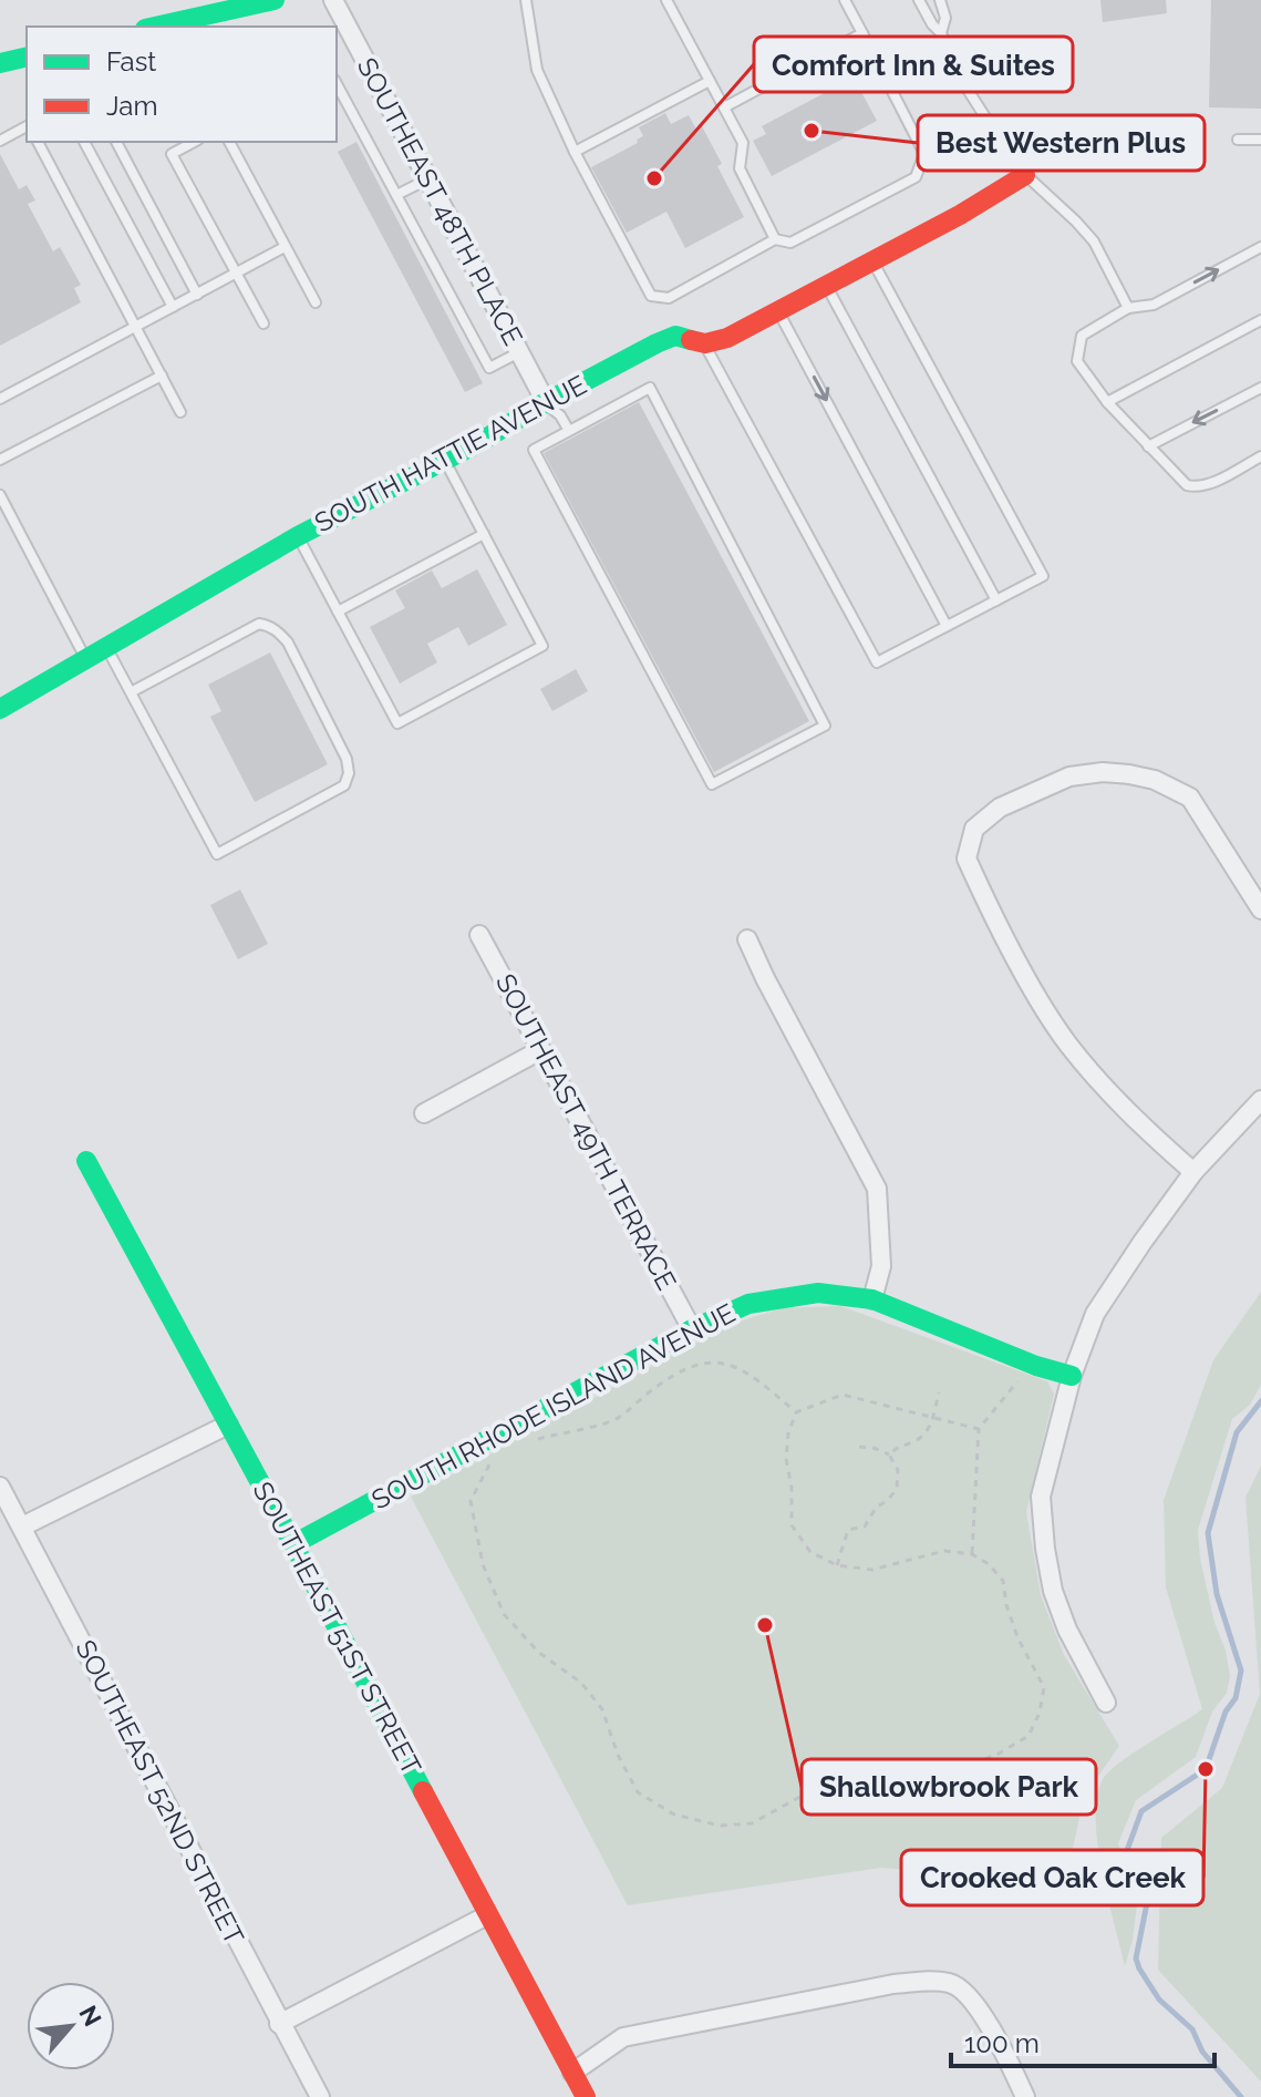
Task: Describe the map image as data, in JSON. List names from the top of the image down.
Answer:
{
  "streets": {
    "street": [
      "SOUTHEAST 48TH PLACE",
      "SOUTH HATTIE AVENUE",
      "SOUTHEAST 49TH TERRACE",
      "SOUTH RHODE ISLAND AVENUE",
      "SOUTHEAST 51ST STREET",
      "SOUTHEAST 52ND STREET"
    ]
  },
  "crossings": [
    ["SOUTHEAST 48TH PLACE", "SOUTH HATTIE AVENUE"],
    ["SOUTHEAST 49TH TERRACE", "SOUTH RHODE ISLAND AVENUE"],
    ["SOUTH RHODE ISLAND AVENUE", "SOUTHEAST 51ST STREET"]
  ],
  "places": [
    "Best Western Plus",
    "Comfort Inn & Suites",
    "Shallowbrook Park",
    "Crooked Oak Creek"
  ],
  "legend": ["Fast", "Jam"],
  "scale_bar": "100 m",
  "north": "top right"
}
